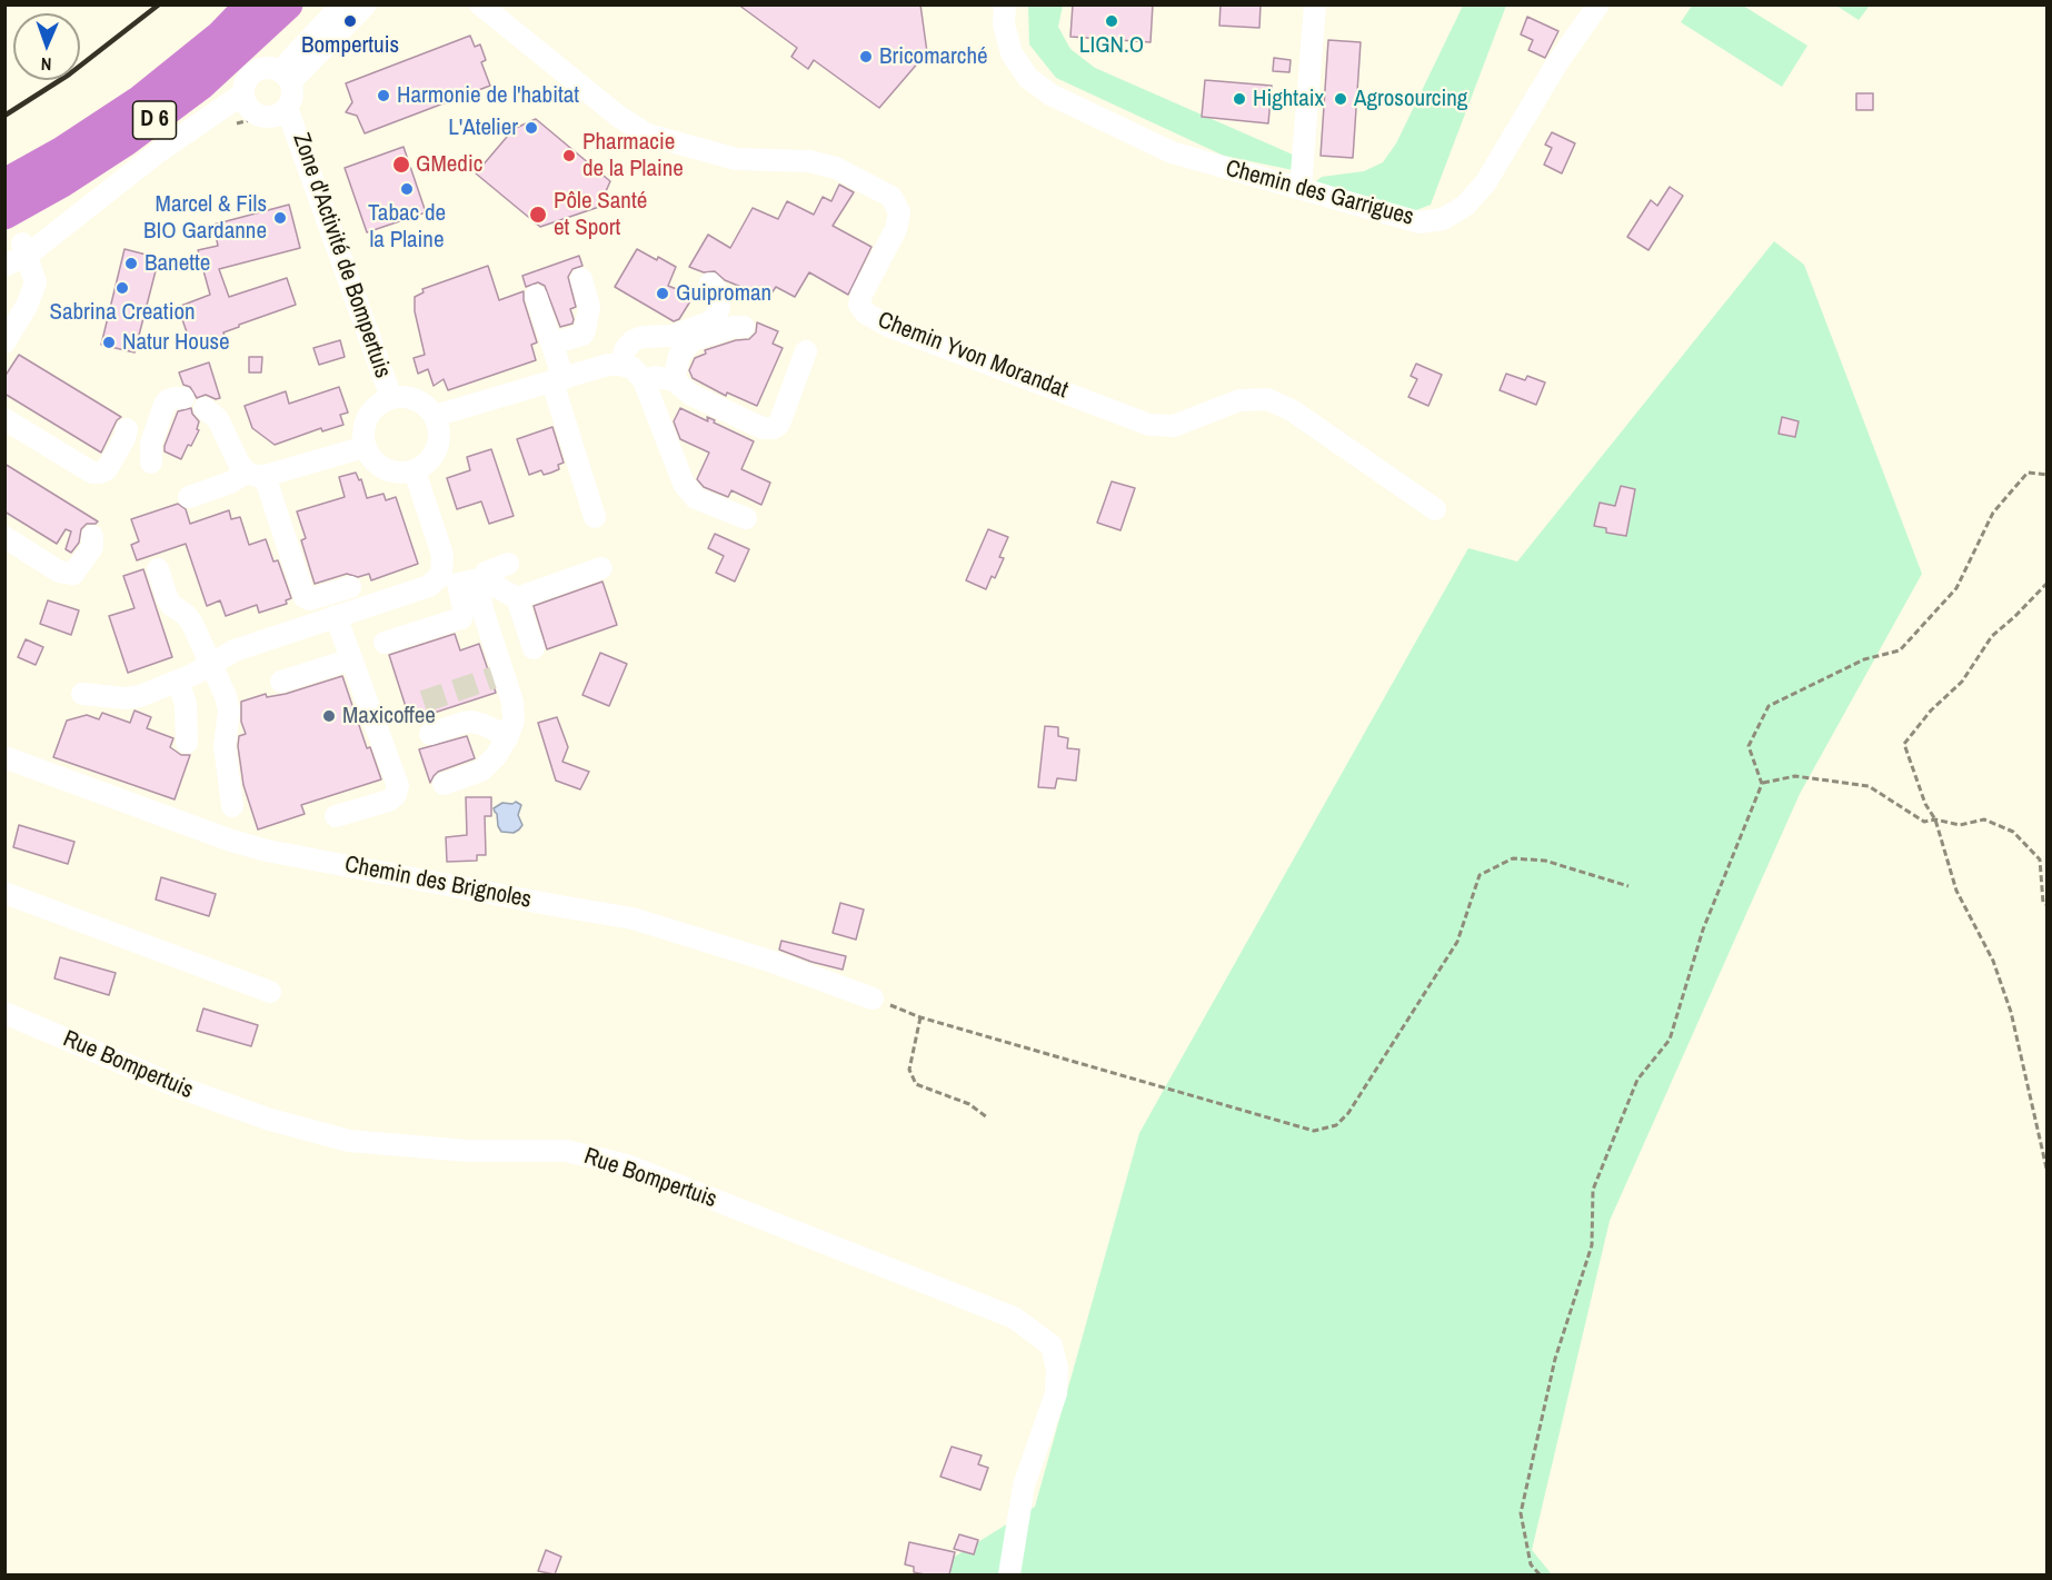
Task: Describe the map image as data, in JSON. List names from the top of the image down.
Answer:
{
  "streets": {
    "highway": ["D 6"],
    "street": [
      "Chemin des Garrigues",
      "Zone d'Activité de Bompertuis",
      "Chemin Yvon Morandat",
      "Chemin des Brignoles",
      "Rue Bompertuis"
    ]
  },
  "places": [
    "Bompertuis",
    "LIGN.O",
    "Bricomarché",
    "Harmonie de l'habitat",
    "Hightaix",
    "Agrosourcing",
    "L'Atelier",
    "Pharmacie de la Plaine",
    "GMedic",
    "Tabac de la Plaine",
    "Pôle Santé et Sport",
    "Marcel & Fils BIO Gardanne",
    "Banette",
    "Sabrina Creation",
    "Guiproman",
    "Natur House",
    "Maxicoffee"
  ],
  "north": "bottom"
}
